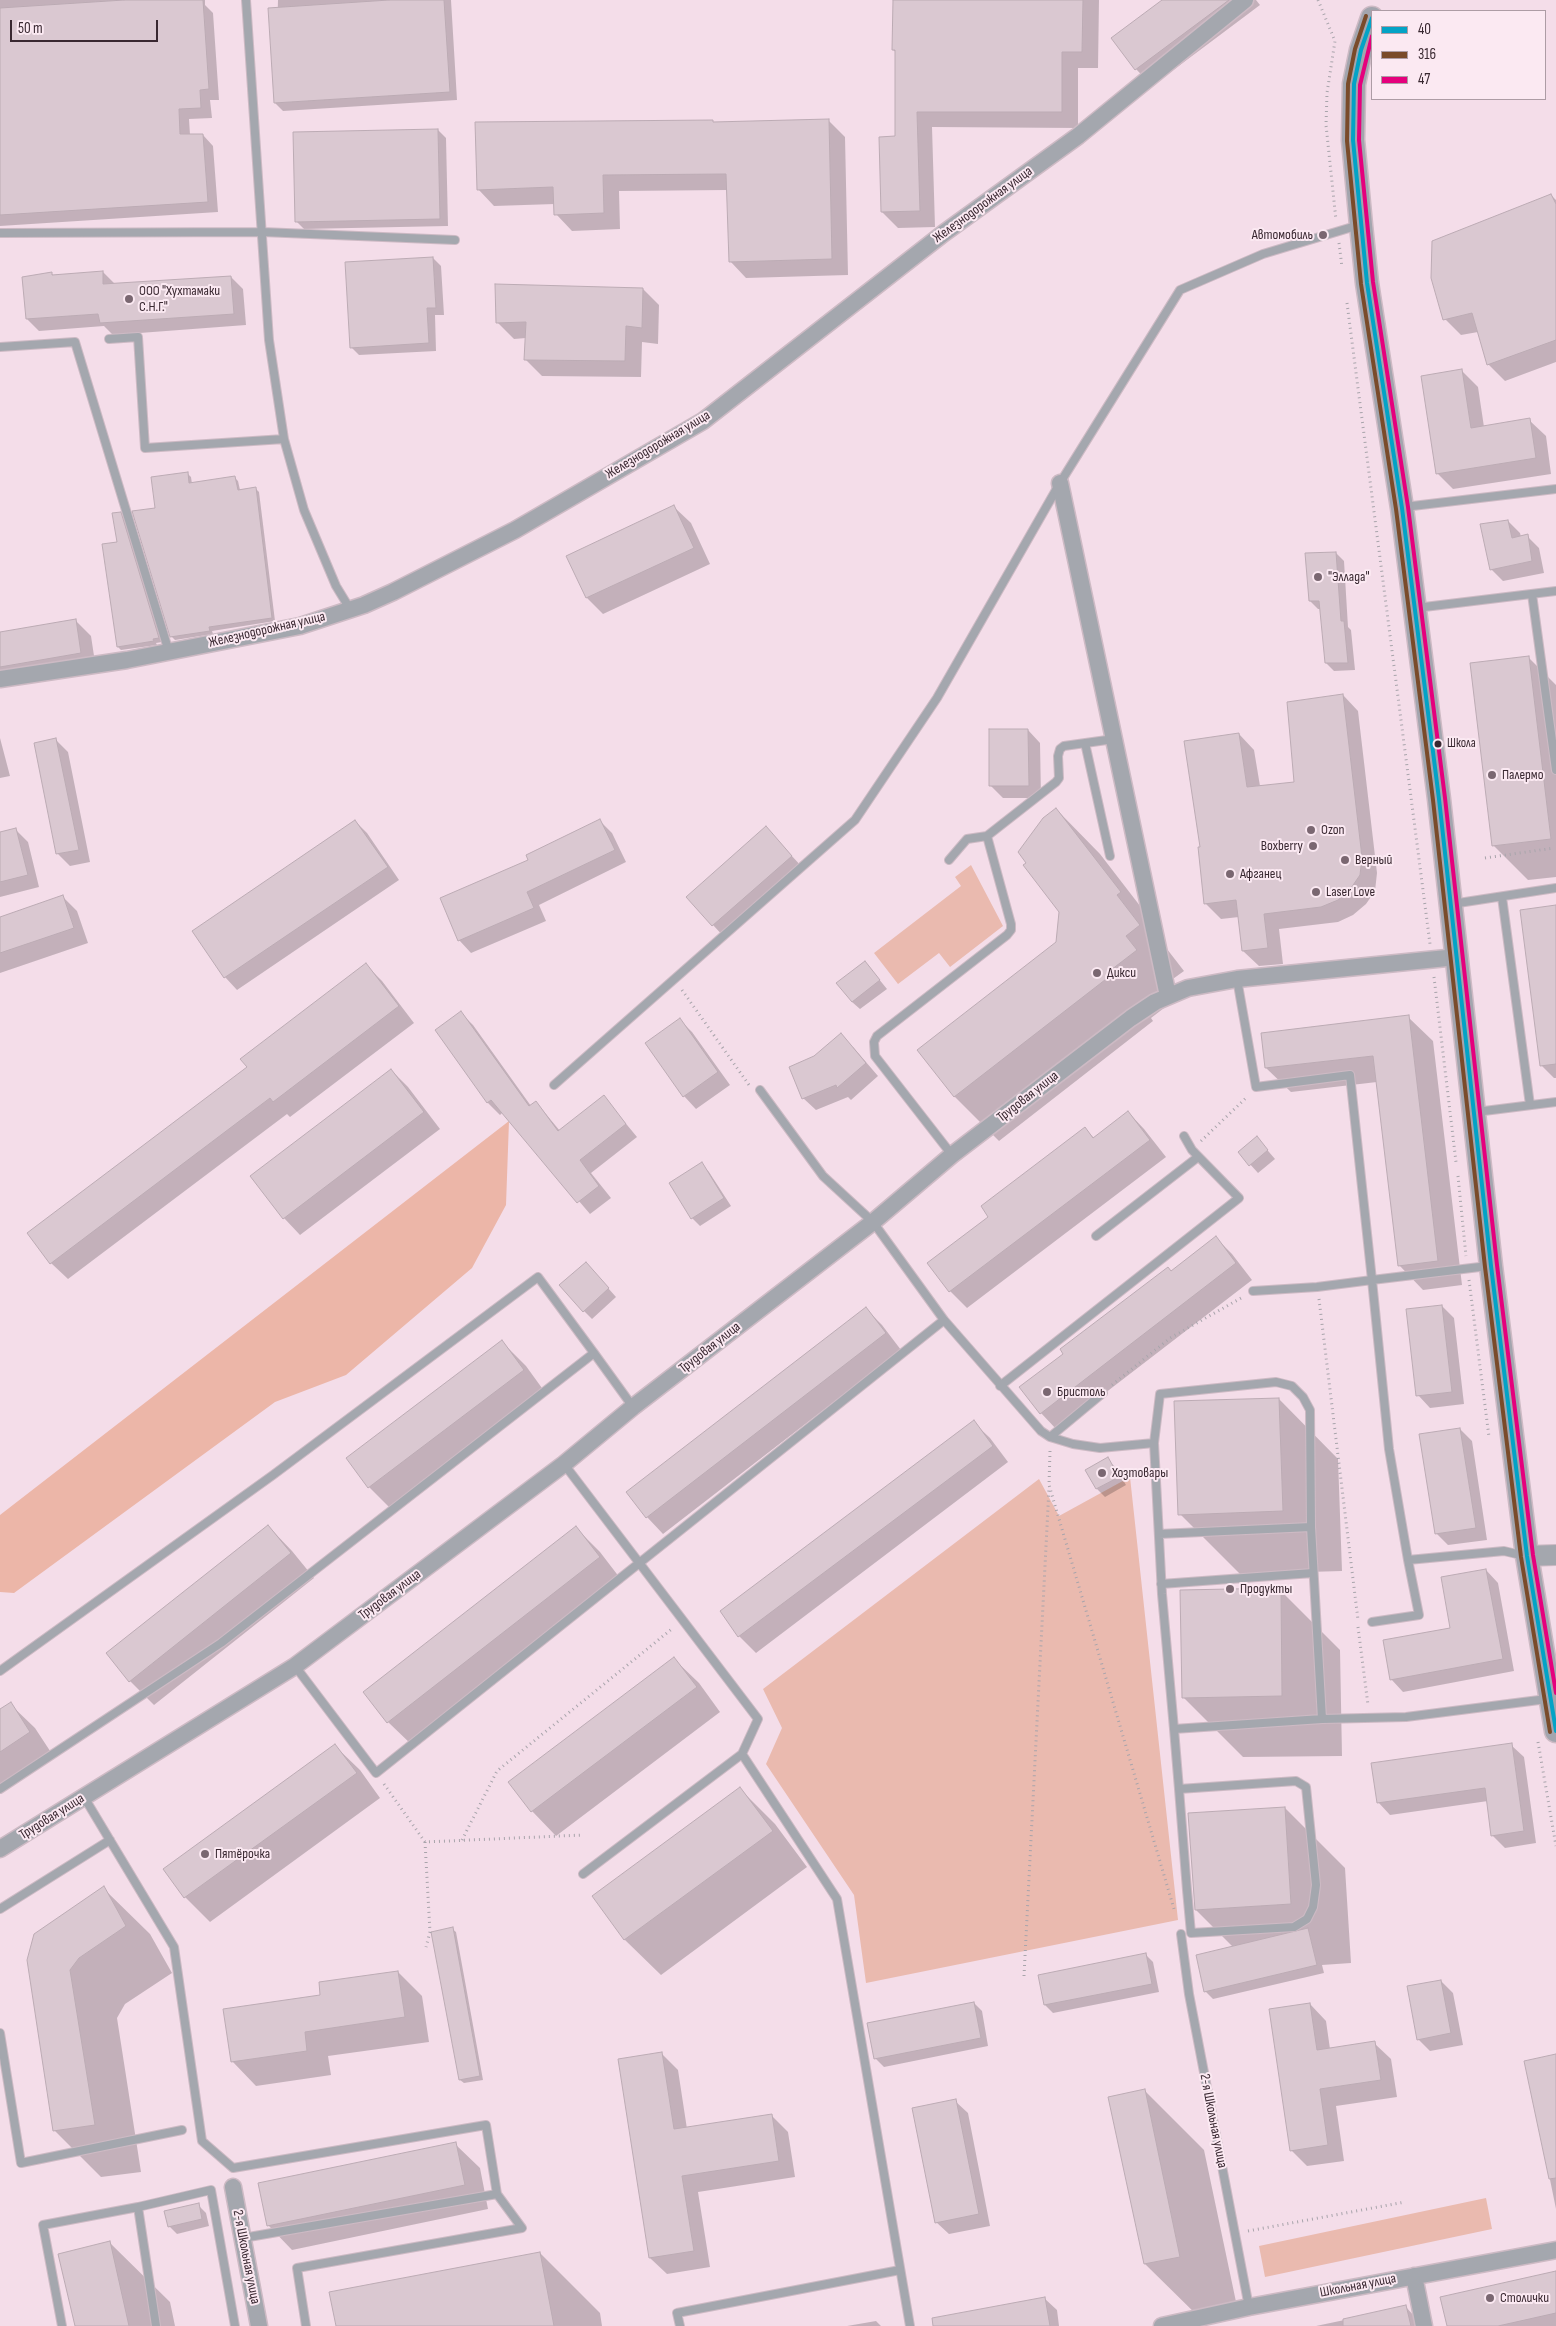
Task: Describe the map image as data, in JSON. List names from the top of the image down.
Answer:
{
  "streets": {
    "street": [
      "Железнодорожная улица",
      "Трудовая улица",
      "2-я Школьная улица",
      "Школьная улица"
    ]
  },
  "crossings": [
    ["2-я Школьная улица", "Школьная улица"]
  ],
  "places": [
    "Автомобиль",
    "ООО \"Хухтамаки С.Н.Г.\"",
    "\"Эллада\"",
    "Школа",
    "Палермо",
    "Ozon",
    "Boxberry",
    "Верный",
    "Афганец",
    "Laser Love",
    "Дикси",
    "Бристоль",
    "Хозтовары",
    "Продукты",
    "Пятёрочка",
    "Столички"
  ],
  "lines": ["transit line 316", "transit line 40", "transit line 47"],
  "legend": ["40", "316", "47"],
  "scale_bar": "50 m"
}
